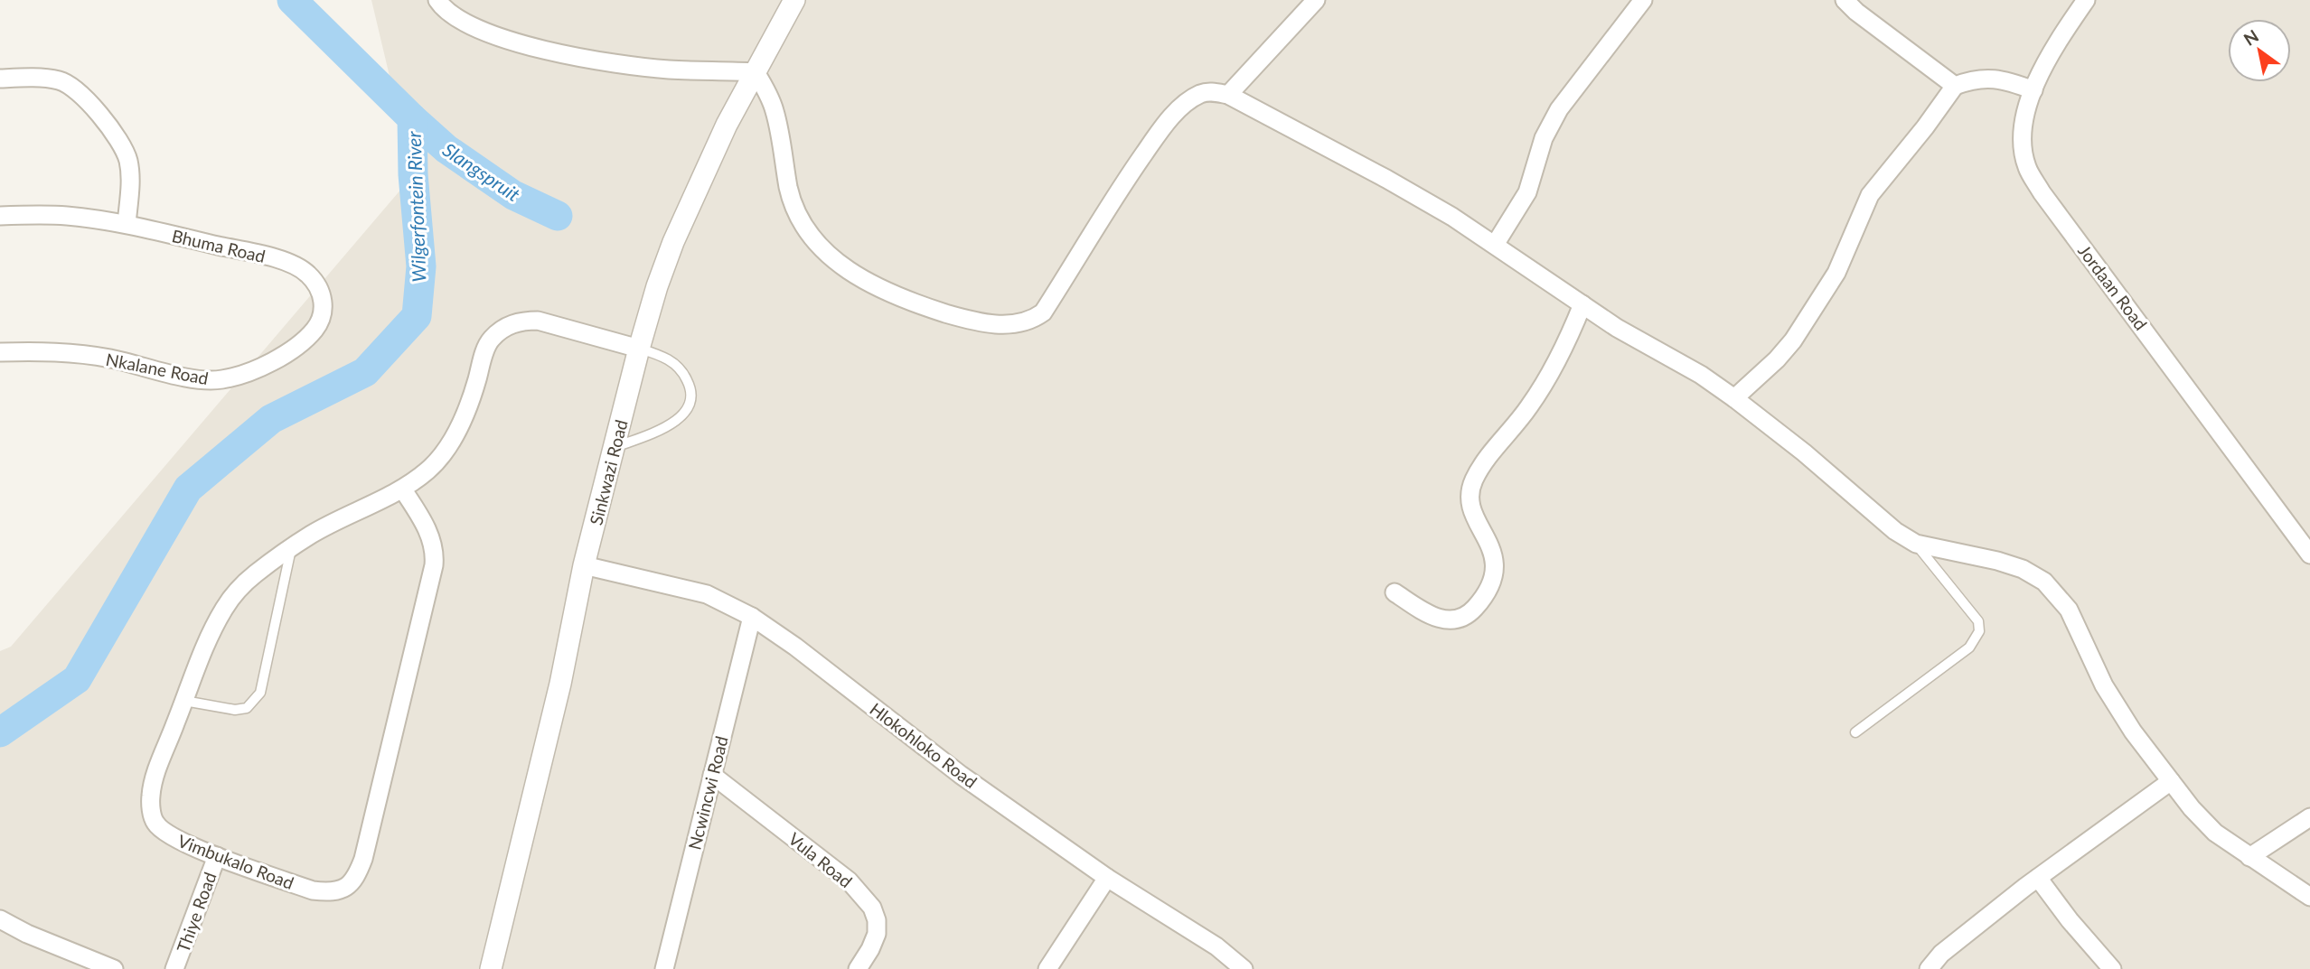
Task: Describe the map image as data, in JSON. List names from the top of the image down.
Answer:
{
  "streets": {
    "street": [
      "Bhuma Road",
      "Jordaan Road",
      "Nkalane Road",
      "Sinkwazi Road",
      "Hlokohloko Road",
      "Ncwincwi Road",
      "Vula Road",
      "Vimbukalo Road",
      "Thiye Road"
    ]
  },
  "crossings": [
    ["Bhuma Road", "Nkalane Road"],
    ["Sinkwazi Road", "Hlokohloko Road"],
    ["Sinkwazi Road", "Vimbukalo Road"],
    ["Hlokohloko Road", "Ncwincwi Road"],
    ["Ncwincwi Road", "Vula Road"],
    ["Vimbukalo Road", "Thiye Road"]
  ],
  "water": ["Slangspruit", "Wilgerfontein River"],
  "north": "top left"
}
